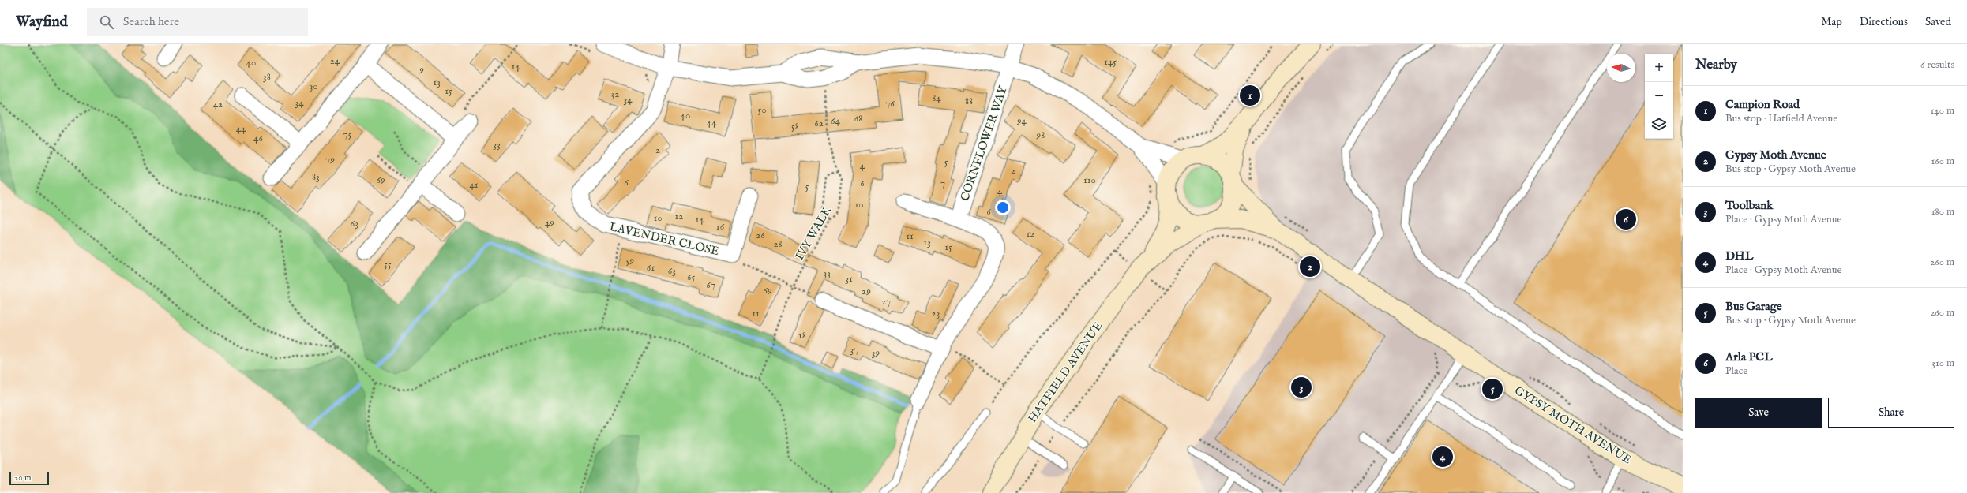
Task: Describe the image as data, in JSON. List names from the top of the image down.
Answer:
{
  "streets": {
    "street": [
      "CORNFLOWER WAY",
      "LAVENDER CLOSE",
      "HATFIELD AVENUE",
      "GYPSY MOTH AVENUE"
    ],
    "path": ["IVY WALK"]
  },
  "crossings": [
    ["HATFIELD AVENUE", "GYPSY MOTH AVENUE"]
  ],
  "house_numbers": [
    "24",
    "145",
    "40",
    "14",
    "9",
    "38",
    "13",
    "30",
    "15",
    "32",
    "84",
    "34",
    "88",
    "34",
    "76",
    "42",
    "50",
    "40",
    "68",
    "64",
    "94",
    "44",
    "62",
    "58",
    "44",
    "75",
    "98",
    "46",
    "33",
    "2",
    "79",
    "5",
    "4",
    "2",
    "83",
    "69",
    "110",
    "6",
    "6",
    "7",
    "41",
    "5",
    "4",
    "10",
    "6",
    "12",
    "10",
    "14",
    "49",
    "63",
    "16",
    "12",
    "26",
    "11",
    "13",
    "28",
    "15",
    "59",
    "55",
    "61",
    "63",
    "33",
    "65",
    "31",
    "67",
    "69",
    "29",
    "27",
    "11",
    "23",
    "18",
    "37",
    "39"
  ],
  "scale_bar": "20 m",
  "north": "left",
  "page": {
    "header": "Wayfind",
    "search": "Search here",
    "nav": ["Map", "Directions", "Saved"],
    "heading": ["Nearby", "6 results"],
    "map_buttons": ["+", "−"],
    "pins": [
      "1",
      "6",
      "2",
      "3",
      "5",
      "4"
    ],
    "list": [
      {
        "mark": "1",
        "name": "Campion Road",
        "note": "Bus stop · Hatfield Avenue",
        "value": "140 m"
      },
      {
        "mark": "2",
        "name": "Gypsy Moth Avenue",
        "note": "Bus stop · Gypsy Moth Avenue",
        "value": "160 m"
      },
      {
        "mark": "3",
        "name": "Toolbank",
        "note": "Place · Gypsy Moth Avenue",
        "value": "180 m"
      },
      {
        "mark": "4",
        "name": "DHL",
        "note": "Place · Gypsy Moth Avenue",
        "value": "260 m"
      },
      {
        "mark": "5",
        "name": "Bus Garage",
        "note": "Bus stop · Gypsy Moth Avenue",
        "value": "260 m"
      },
      {
        "mark": "6",
        "name": "Arla PCL",
        "note": "Place",
        "value": "310 m"
      }
    ],
    "buttons": ["Save", "Share"],
    "scale": "20 m"
  }
}
